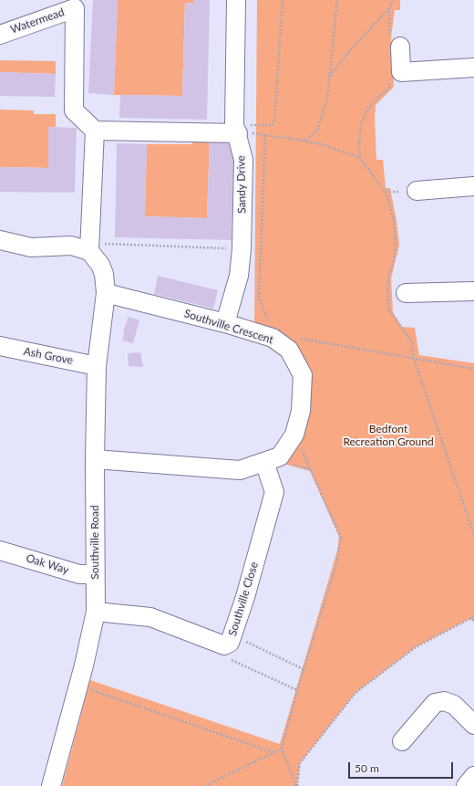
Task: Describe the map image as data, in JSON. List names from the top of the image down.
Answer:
{
  "streets": {
    "street": [
      "Watermead",
      "Sandy Drive",
      "Southville Crescent",
      "Ash Grove",
      "Southville Road",
      "Oak Way",
      "Southville Close"
    ]
  },
  "crossings": [
    ["Sandy Drive", "Southville Crescent"],
    ["Southville Crescent", "Southville Road"],
    ["Southville Crescent", "Southville Close"],
    ["Ash Grove", "Southville Road"],
    ["Southville Road", "Oak Way"],
    ["Southville Road", "Southville Close"]
  ],
  "parks": ["Bedfont Recreation Ground"],
  "scale_bar": "50 m"
}
